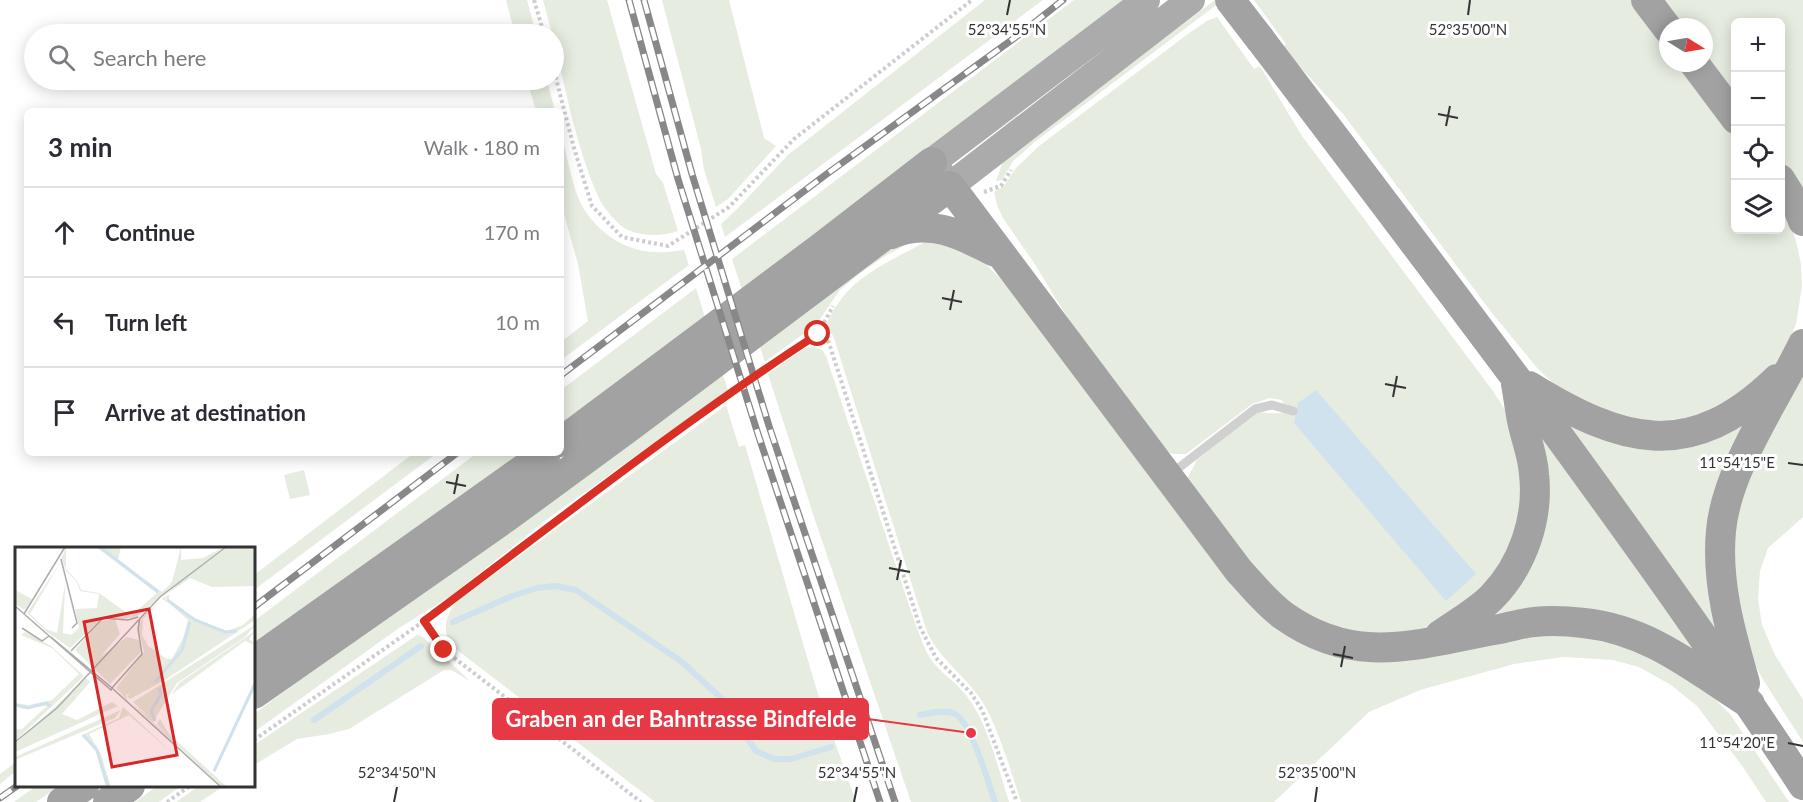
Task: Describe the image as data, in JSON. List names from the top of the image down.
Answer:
{
  "places": ["Graben an der Bahntrasse Bindfelde"],
  "north": "right",
  "page": {
    "map_buttons": ["+", "−"],
    "search": "Search here",
    "heading": ["3 min", "Walk · 180 m"],
    "list": [
      ["Continue", "170 m"],
      ["Turn left", "10 m"],
      "Arrive at destination"
    ]
  },
  "coordinates": [
    "52°34'55\"N",
    "52°35'00\"N",
    "11°54'15\"E",
    "11°54'20\"E",
    "52°34'50\"N"
  ]
}
